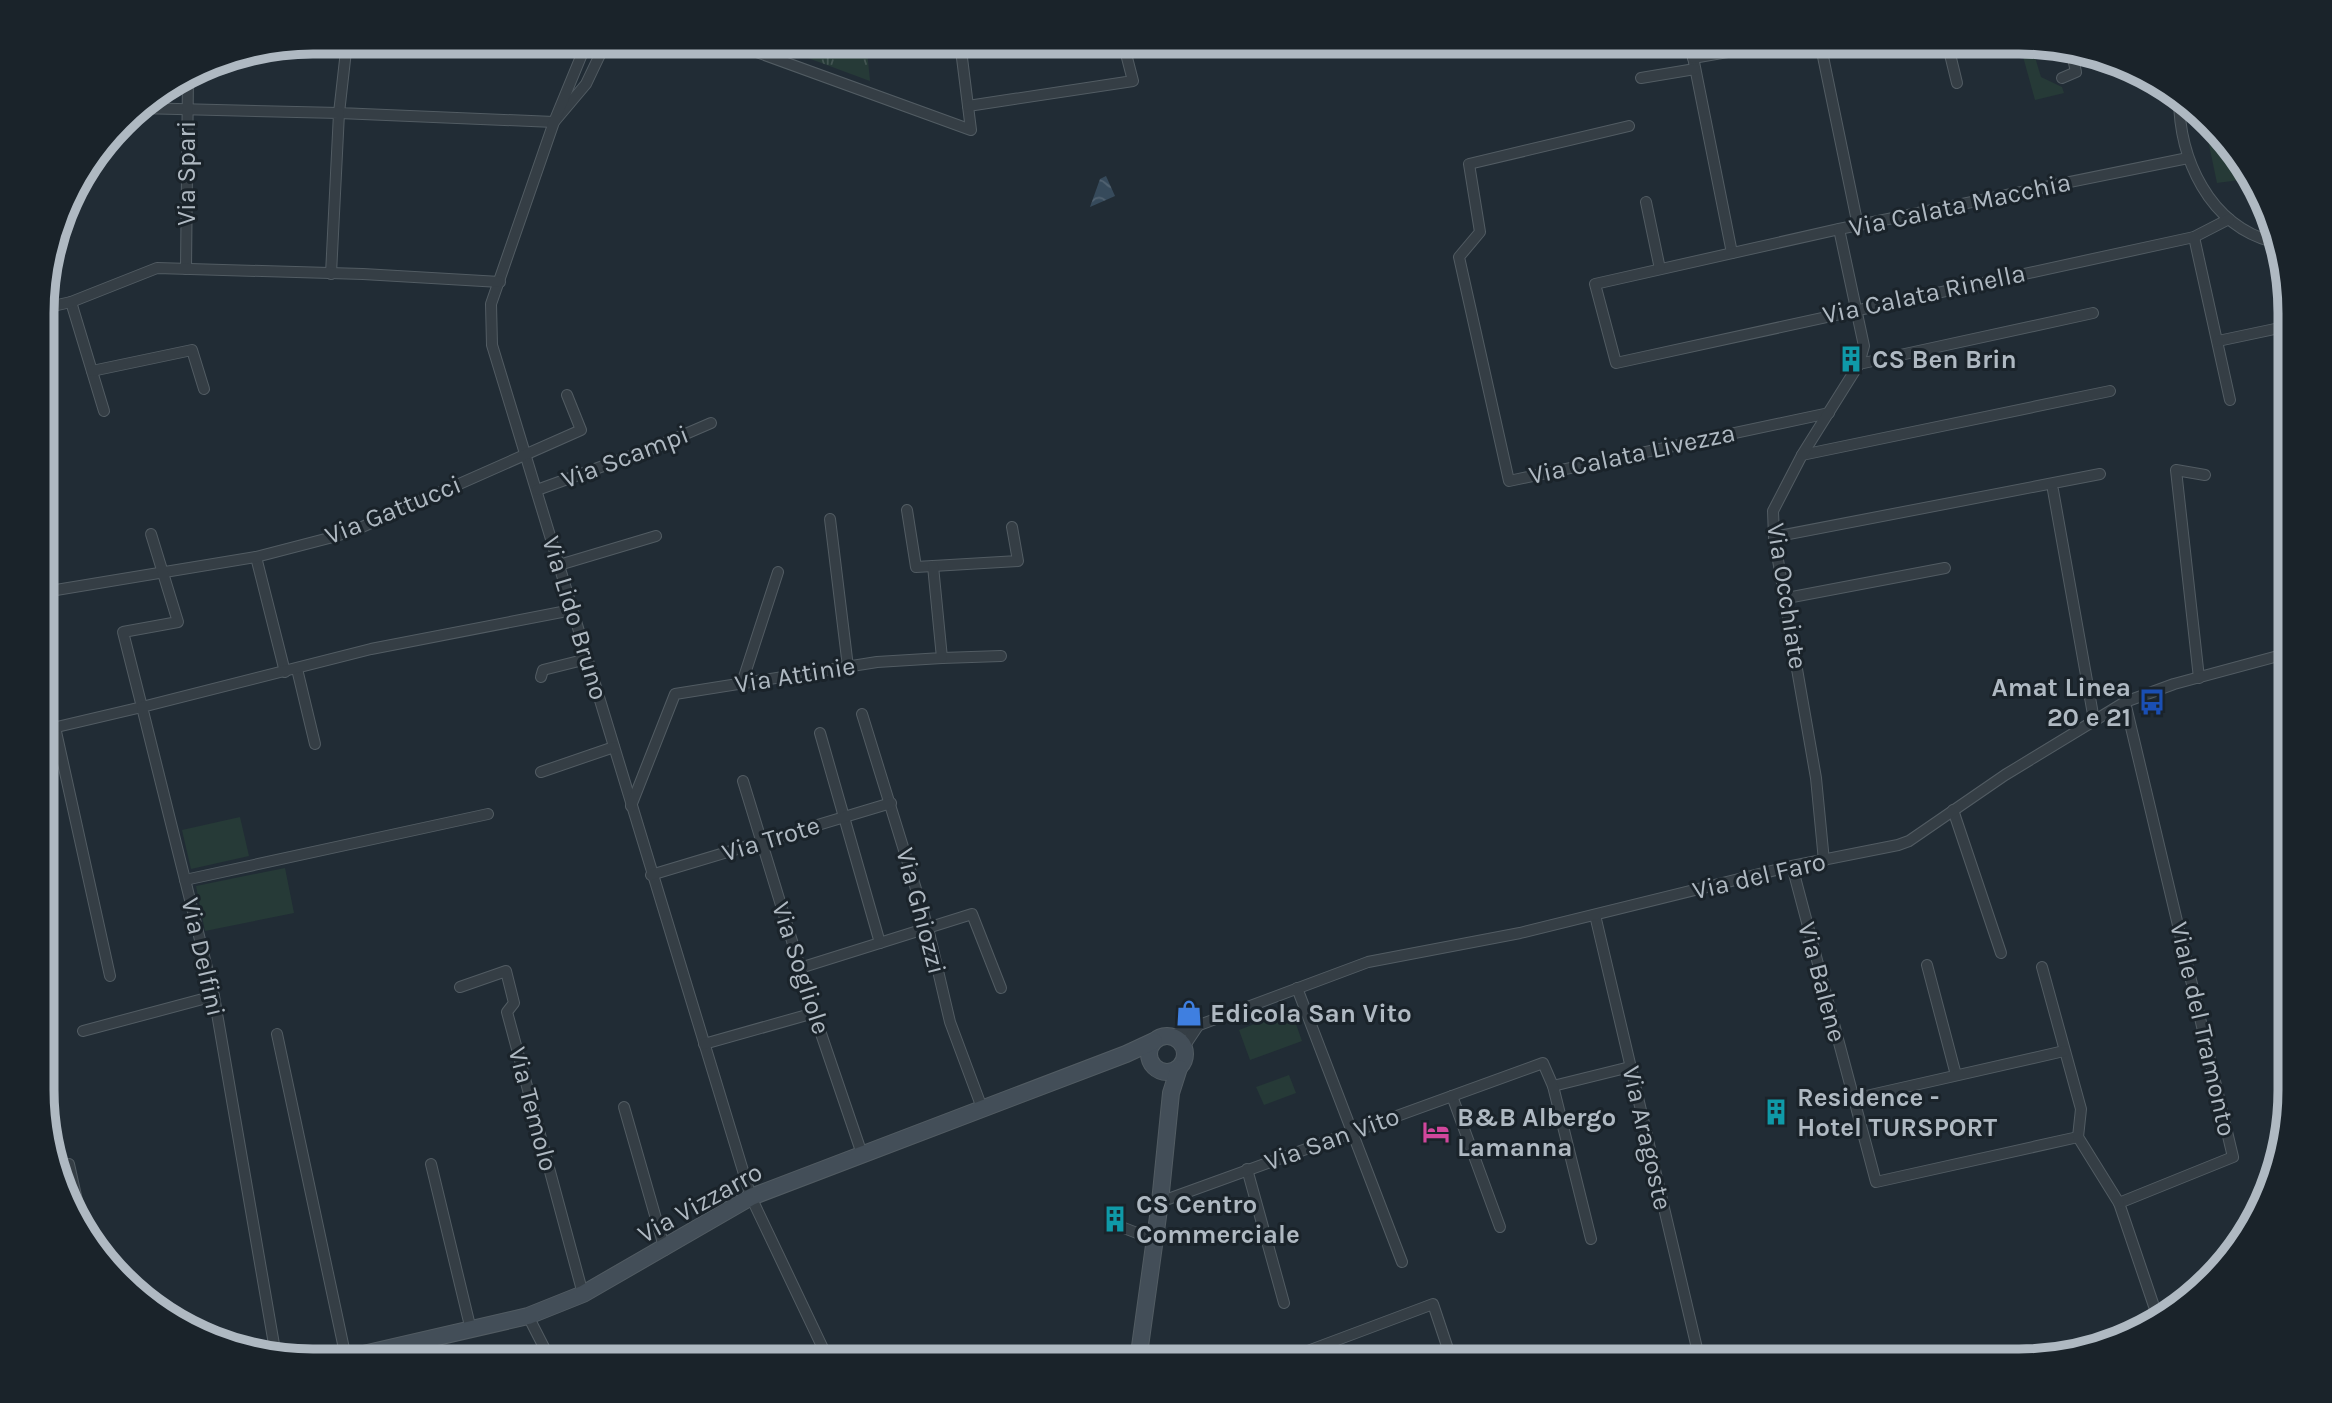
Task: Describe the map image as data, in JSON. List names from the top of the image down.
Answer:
{
  "streets": {
    "street": [
      "Via Spari",
      "Via Calata Macchia",
      "Via Calata Rinella",
      "Via Calata Livezza",
      "Via Scampi",
      "Via Gattucci",
      "Via Occhiate",
      "Via Lido Bruno",
      "Via Attinie",
      "Via Trote",
      "Via del Faro",
      "Via Ghiozzi",
      "Via Delfini",
      "Via Sogliole",
      "Via Balene",
      "Viale del Tramonto",
      "Via Temolo",
      "Via Aragoste",
      "Via San Vito",
      "Via Vizzarro"
    ]
  },
  "crossings": [
    ["Via Calata Macchia", "Via Calata Rinella"],
    ["Via Calata Macchia", "Via Occhiate"],
    ["Via Calata Rinella", "Via Occhiate"],
    ["Via Calata Livezza", "Via Occhiate"],
    ["Via Scampi", "Via Lido Bruno"],
    ["Via Gattucci", "Via Lido Bruno"],
    ["Via Gattucci", "Via Delfini"],
    ["Via Occhiate", "Via del Faro"],
    ["Via Lido Bruno", "Via Attinie"],
    ["Via Lido Bruno", "Via Trote"],
    ["Via Lido Bruno", "Via Vizzarro"],
    ["Via Trote", "Via Ghiozzi"],
    ["Via Trote", "Via Sogliole"],
    ["Via del Faro", "Via Balene"],
    ["Via del Faro", "Viale del Tramonto"],
    ["Via del Faro", "Via Aragoste"],
    ["Via del Faro", "Via Vizzarro"],
    ["Via Ghiozzi", "Via Vizzarro"],
    ["Via Sogliole", "Via Vizzarro"],
    ["Via Temolo", "Via Vizzarro"]
  ],
  "places": {
    "building": ["CS Ben Brin", "Residence - Hotel TURSPORT", "CS Centro Commerciale"],
    "bus stop": ["Amat Linea 20 e 21"],
    "shop": ["Edicola San Vito"],
    "hotel": ["B&B Albergo Lamanna"]
  }
}
